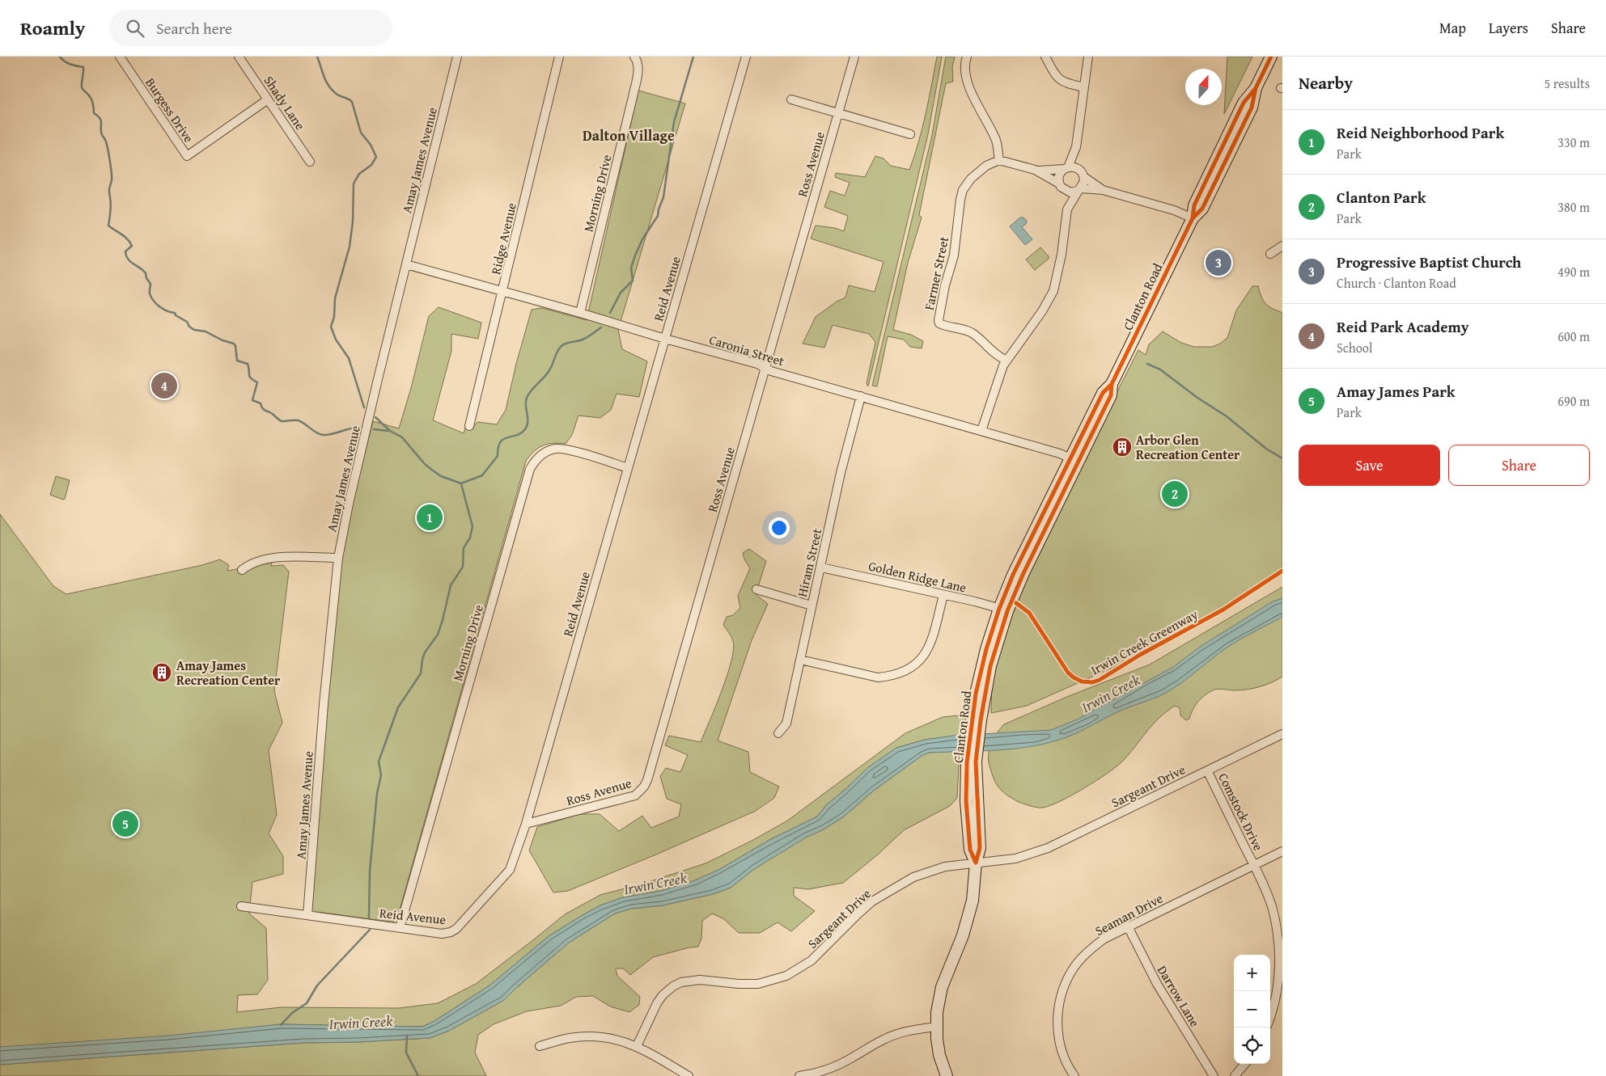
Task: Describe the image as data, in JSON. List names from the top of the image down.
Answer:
{
  "streets": {
    "main road": ["Clanton Road"],
    "street": [
      "Shady Lane",
      "Burgess Drive",
      "Amay James Avenue",
      "Ross Avenue",
      "Morning Drive",
      "Ridge Avenue",
      "Farmer Street",
      "Reid Avenue",
      "Caronia Street",
      "Hiram Street",
      "Golden Ridge Lane",
      "Sargeant Drive",
      "Comstock Drive",
      "Seaman Drive",
      "Darrow Lane"
    ],
    "cycle path": ["Irwin Creek Greenway"]
  },
  "crossings": [
    ["Shady Lane", "Burgess Drive"],
    ["Amay James Avenue", "Reid Avenue"],
    ["Amay James Avenue", "Caronia Street"],
    ["Ross Avenue", "Reid Avenue"],
    ["Ross Avenue", "Caronia Street"],
    ["Morning Drive", "Reid Avenue"],
    ["Morning Drive", "Caronia Street"],
    ["Ridge Avenue", "Caronia Street"],
    ["Reid Avenue", "Caronia Street"],
    ["Clanton Road", "Caronia Street"],
    ["Clanton Road", "Golden Ridge Lane"],
    ["Clanton Road", "Sargeant Drive"],
    ["Caronia Street", "Hiram Street"],
    ["Hiram Street", "Golden Ridge Lane"],
    ["Sargeant Drive", "Comstock Drive"],
    ["Comstock Drive", "Seaman Drive"],
    ["Seaman Drive", "Darrow Lane"]
  ],
  "districts": ["Dalton Village"],
  "water": ["Irwin Creek"],
  "places": {
    "building": ["Arbor Glen Recreation Center", "Amay James Recreation Center"]
  },
  "north": "top",
  "page": {
    "header": "Roamly",
    "search": "Search here",
    "nav": ["Map", "Layers", "Share"],
    "heading": ["Nearby", "5 results"],
    "list": [
      {
        "mark": "1",
        "name": "Reid Neighborhood Park",
        "note": "Park",
        "value": "330 m"
      },
      {
        "mark": "2",
        "name": "Clanton Park",
        "note": "Park",
        "value": "380 m"
      },
      {
        "mark": "3",
        "name": "Progressive Baptist Church",
        "note": "Church · Clanton Road",
        "value": "490 m"
      },
      {
        "mark": "4",
        "name": "Reid Park Academy",
        "note": "School",
        "value": "600 m"
      },
      {
        "mark": "5",
        "name": "Amay James Park",
        "note": "Park",
        "value": "690 m"
      }
    ],
    "pins": [
      "3",
      "4",
      "2",
      "1",
      "5"
    ],
    "buttons": ["Save", "Share"],
    "map_buttons": ["+", "−"]
  }
}
